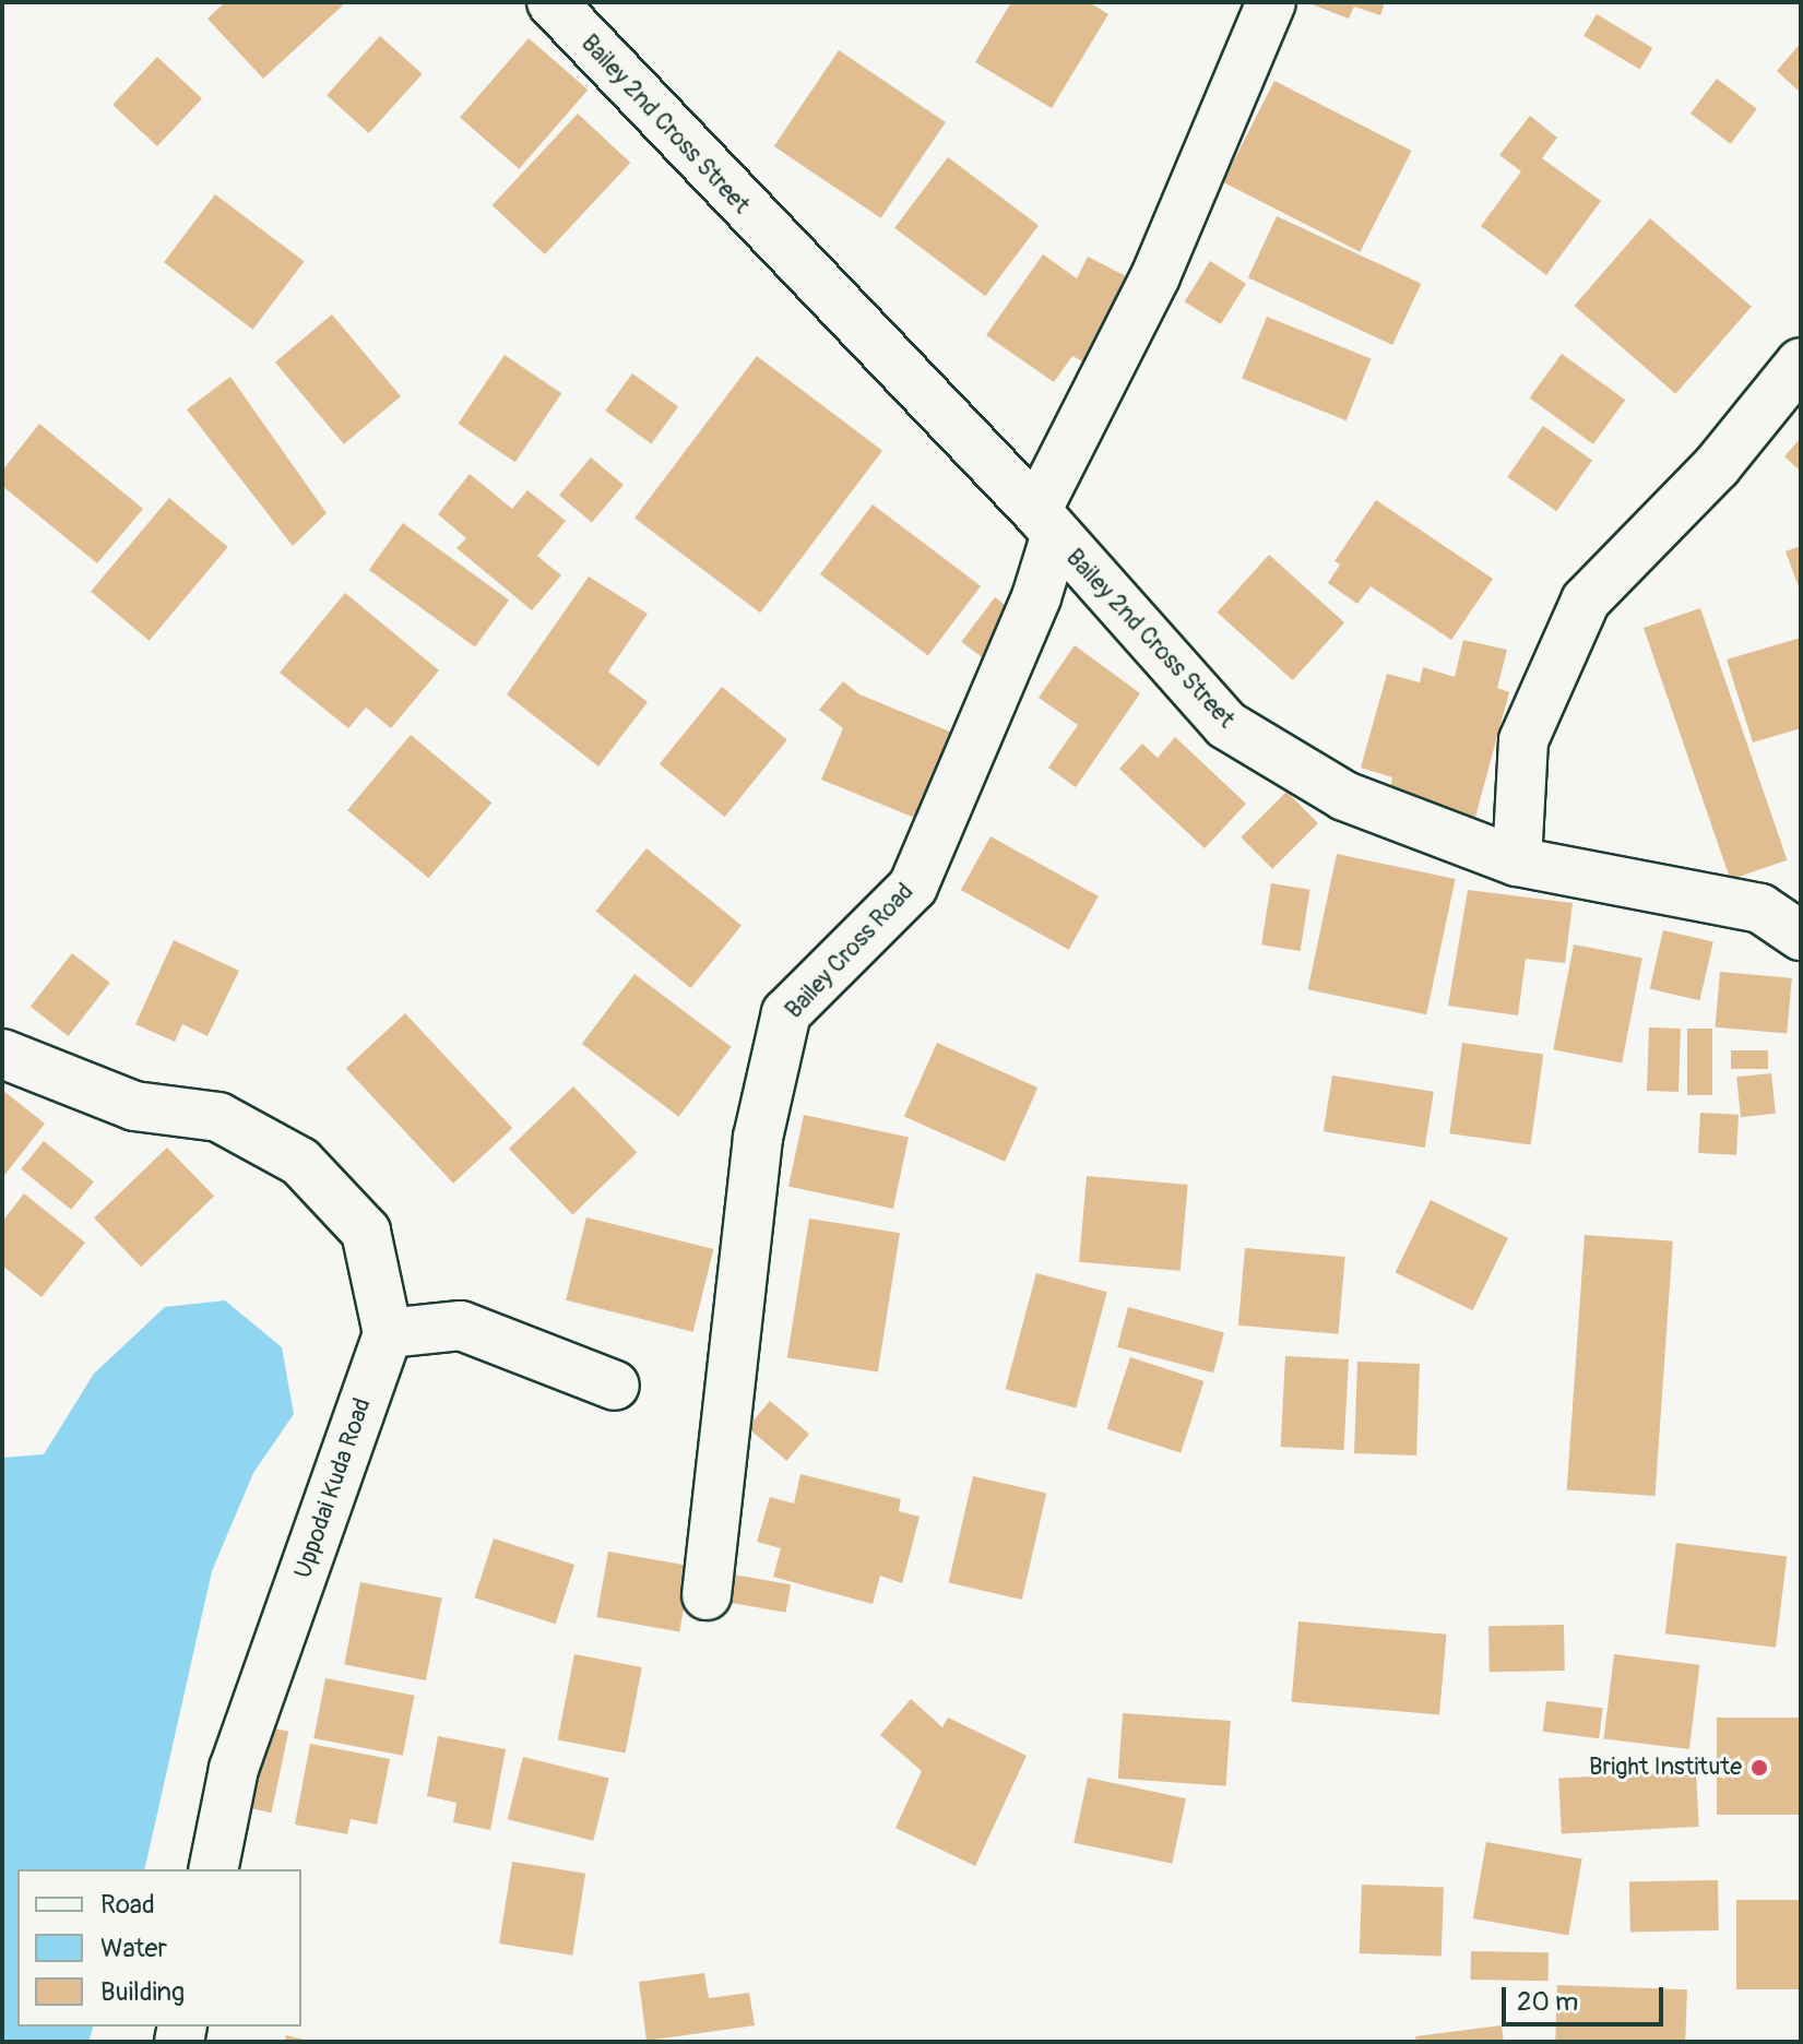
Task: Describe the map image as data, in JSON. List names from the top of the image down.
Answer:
{
  "streets": {
    "street": ["Bailey 2nd Cross Street", "Bailey Cross Road", "Uppodai Kuda Road"]
  },
  "crossings": [
    ["Bailey 2nd Cross Street", "Bailey Cross Road"]
  ],
  "places": ["Bright Institute"],
  "legend": ["Road", "Water", "Building"],
  "scale_bar": "20 m"
}
